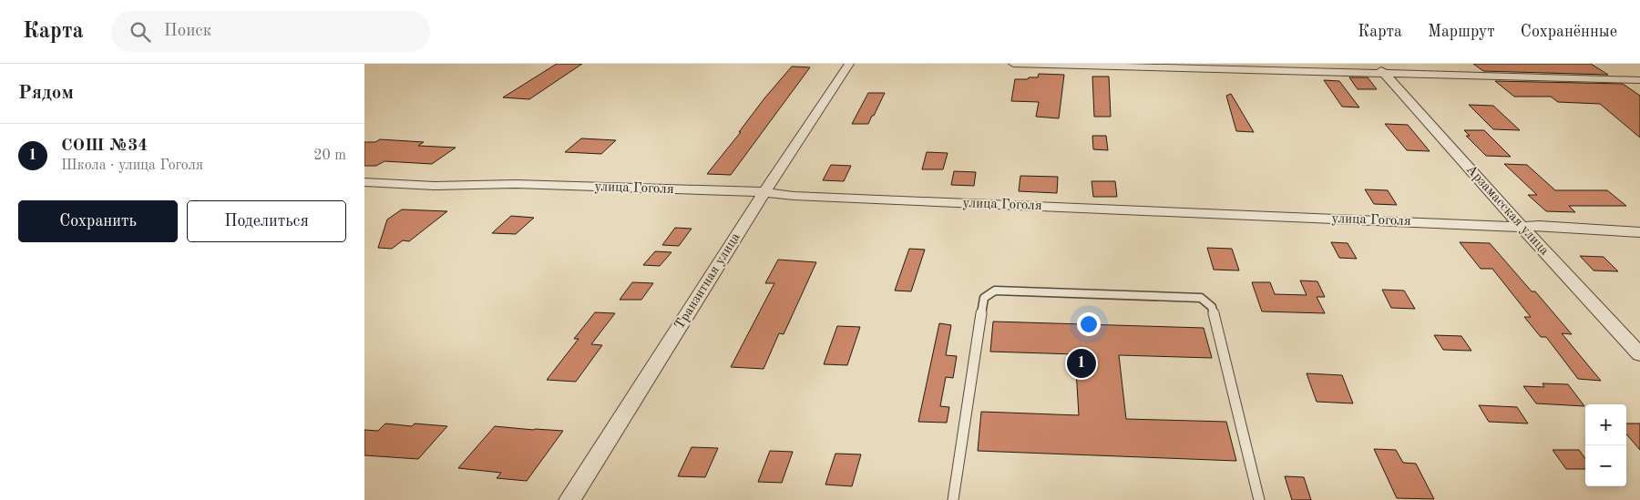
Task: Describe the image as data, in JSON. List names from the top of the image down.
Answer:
{
  "streets": {
    "street": ["улица Гоголя", "Арзамасская улица", "Транзитная улица"]
  },
  "crossings": [
    ["улица Гоголя", "Арзамасская улица"],
    ["улица Гоголя", "Транзитная улица"]
  ],
  "page": {
    "header": "Карта",
    "search": "Поиск",
    "nav": ["Карта", "Маршрут", "Сохранённые"],
    "heading": "Рядом",
    "list": [
      {
        "mark": "1",
        "name": "СОШ №34",
        "note": "Школа · улица Гоголя",
        "value": "20 m"
      }
    ],
    "buttons": ["Сохранить", "Поделиться"],
    "pins": "1",
    "map_buttons": ["+", "−"]
  }
}
